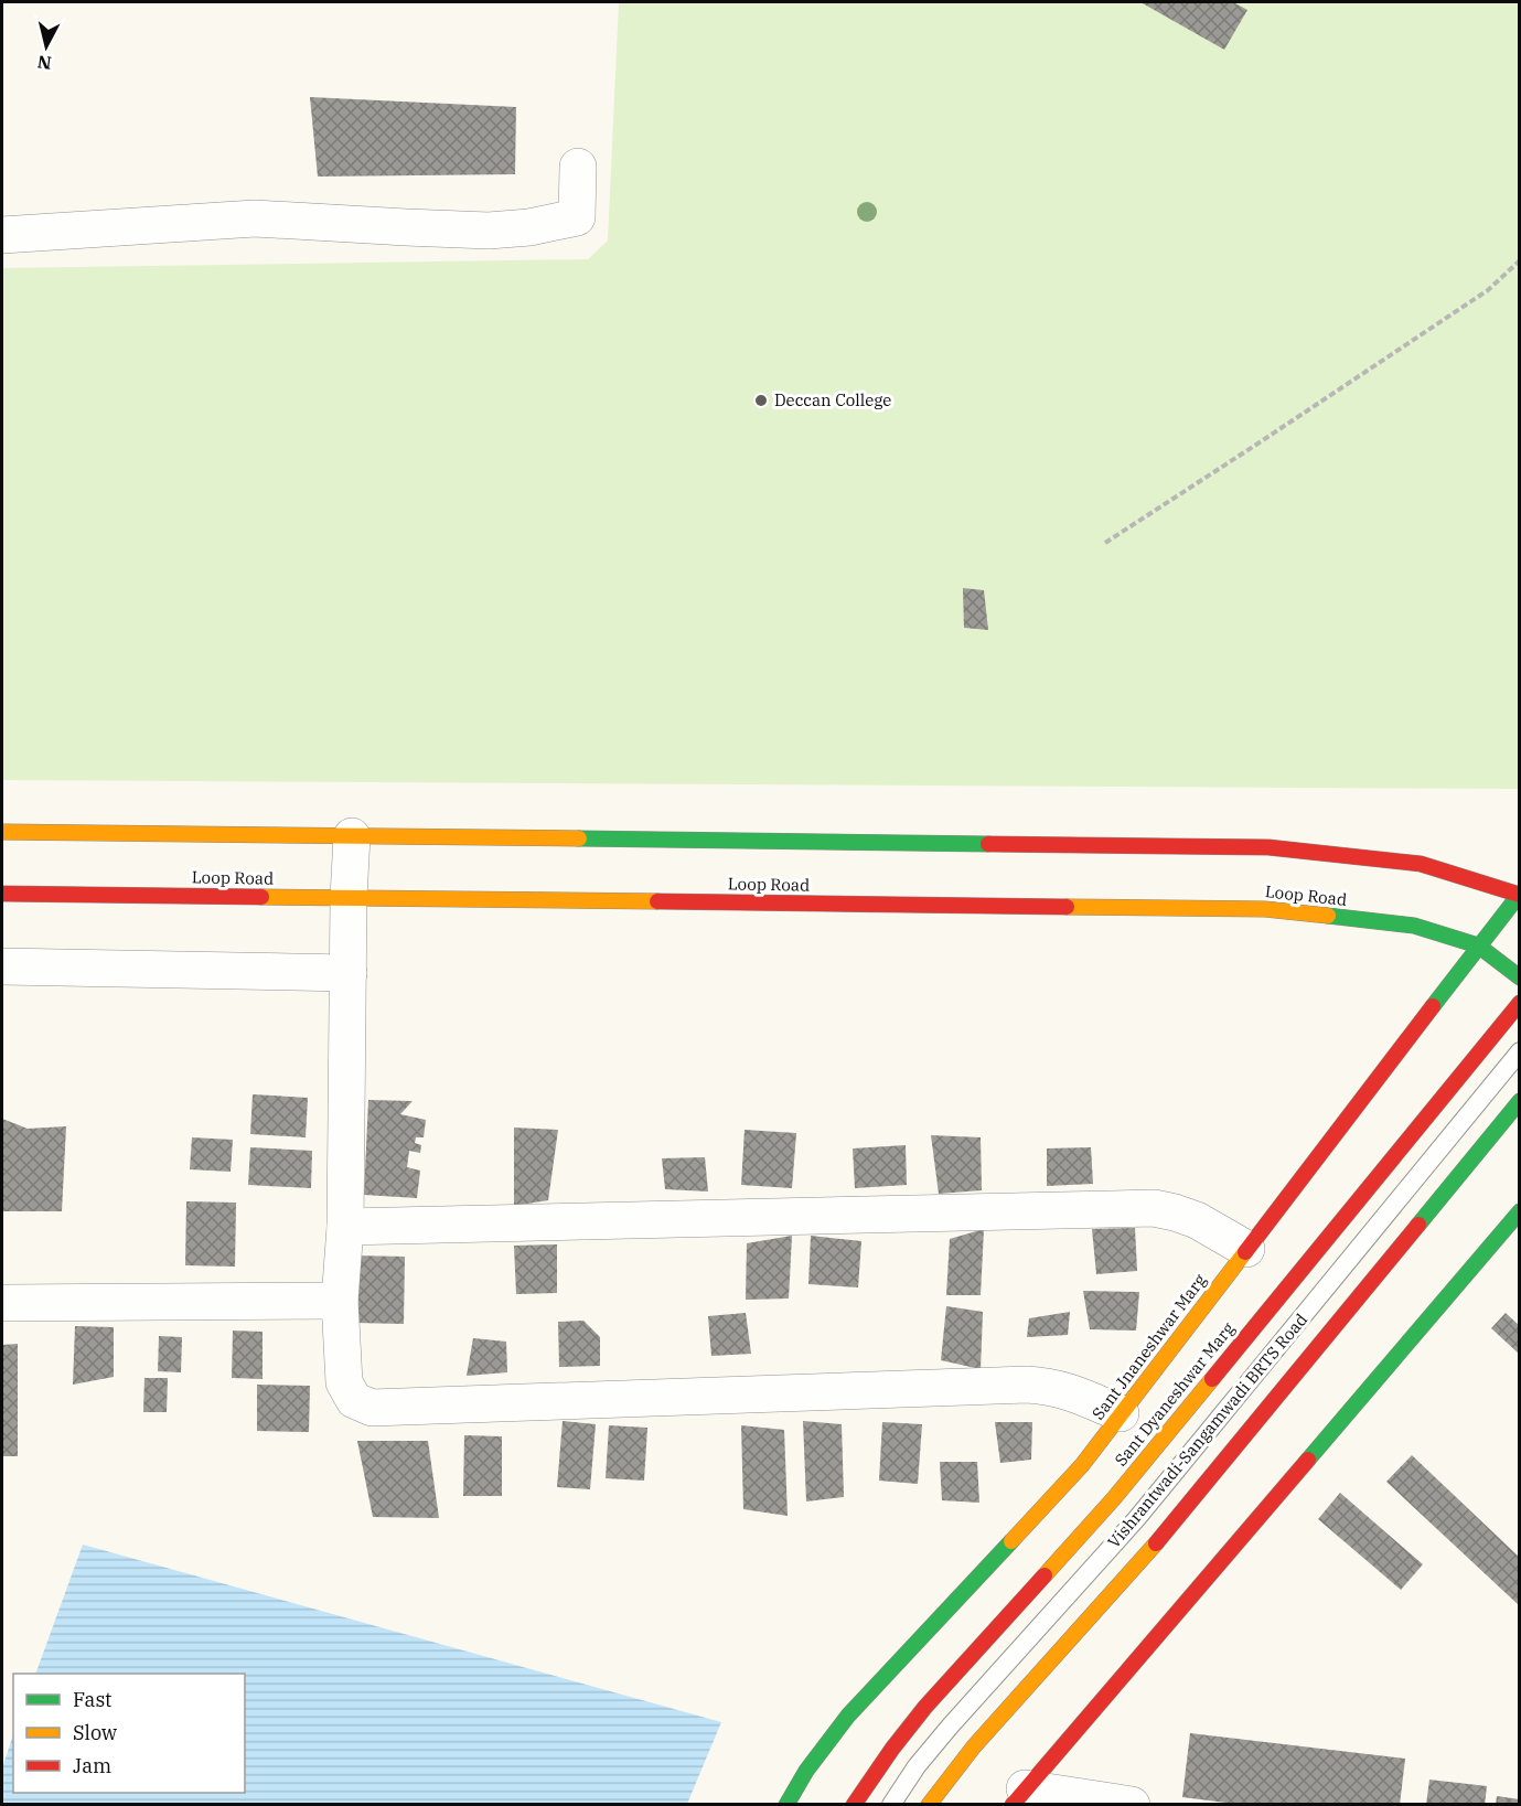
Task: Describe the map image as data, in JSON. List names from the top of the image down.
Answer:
{
  "streets": {
    "main road": ["Loop Road", "Sant Jnaneshwar Marg", "Sant Dyaneshwar Marg"],
    "lane": ["Vishrantwadi-Sangamwadi BRTS Road"]
  },
  "crossings": [
    ["Loop Road", "Sant Jnaneshwar Marg"]
  ],
  "places": ["Deccan College"],
  "legend": ["Fast", "Slow", "Jam"],
  "north": "bottom"
}
